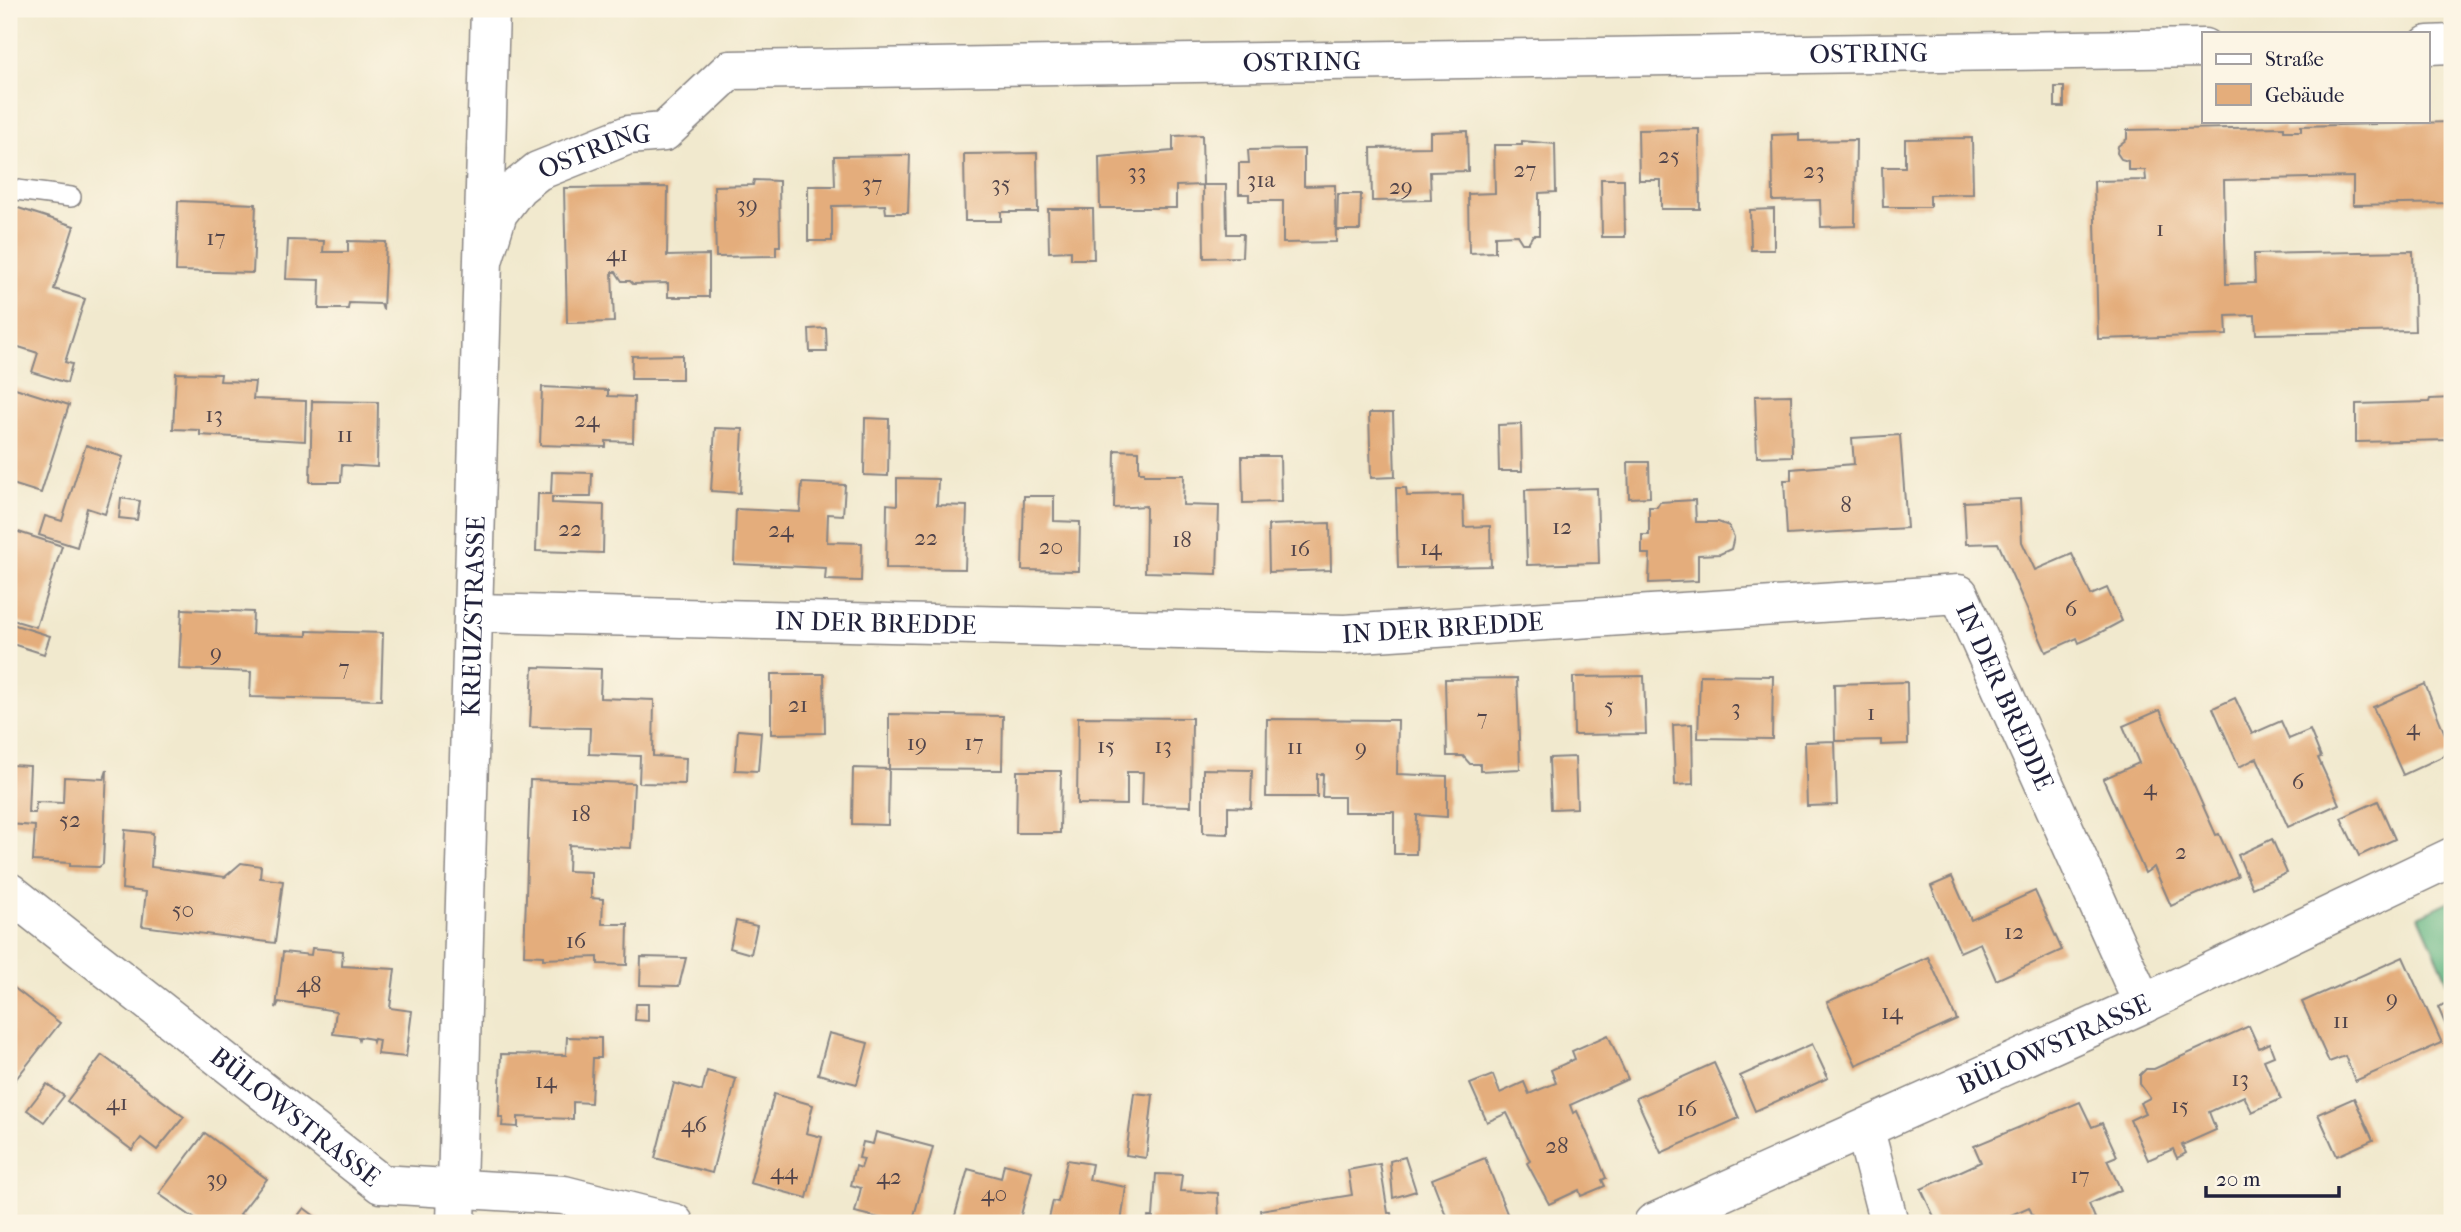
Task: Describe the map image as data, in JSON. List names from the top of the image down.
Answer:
{
  "streets": {
    "street": [
      "OSTRING",
      "KREUZSTRASSE",
      "IN DER BREDDE",
      "BÜLOWSTRASSE"
    ]
  },
  "crossings": [
    ["OSTRING", "KREUZSTRASSE"],
    ["KREUZSTRASSE", "IN DER BREDDE"],
    ["KREUZSTRASSE", "BÜLOWSTRASSE"],
    ["IN DER BREDDE", "BÜLOWSTRASSE"]
  ],
  "house_numbers": [
    "25",
    "27",
    "23",
    "33",
    "31a",
    "37",
    "35",
    "29",
    "39",
    "1",
    "17",
    "41",
    "13",
    "24",
    "11",
    "8",
    "12",
    "22",
    "24",
    "22",
    "18",
    "20",
    "14",
    "16",
    "6",
    "9",
    "7",
    "21",
    "5",
    "3",
    "1",
    "7",
    "4",
    "19",
    "17",
    "15",
    "13",
    "11",
    "9",
    "6",
    "4",
    "18",
    "52",
    "2",
    "50",
    "12",
    "16",
    "48",
    "9",
    "14",
    "11",
    "13",
    "14",
    "41",
    "15",
    "16",
    "46",
    "28",
    "44",
    "17",
    "42",
    "39",
    "40"
  ],
  "legend": ["Straße", "Gebäude"],
  "scale_bar": "20 m"
}
